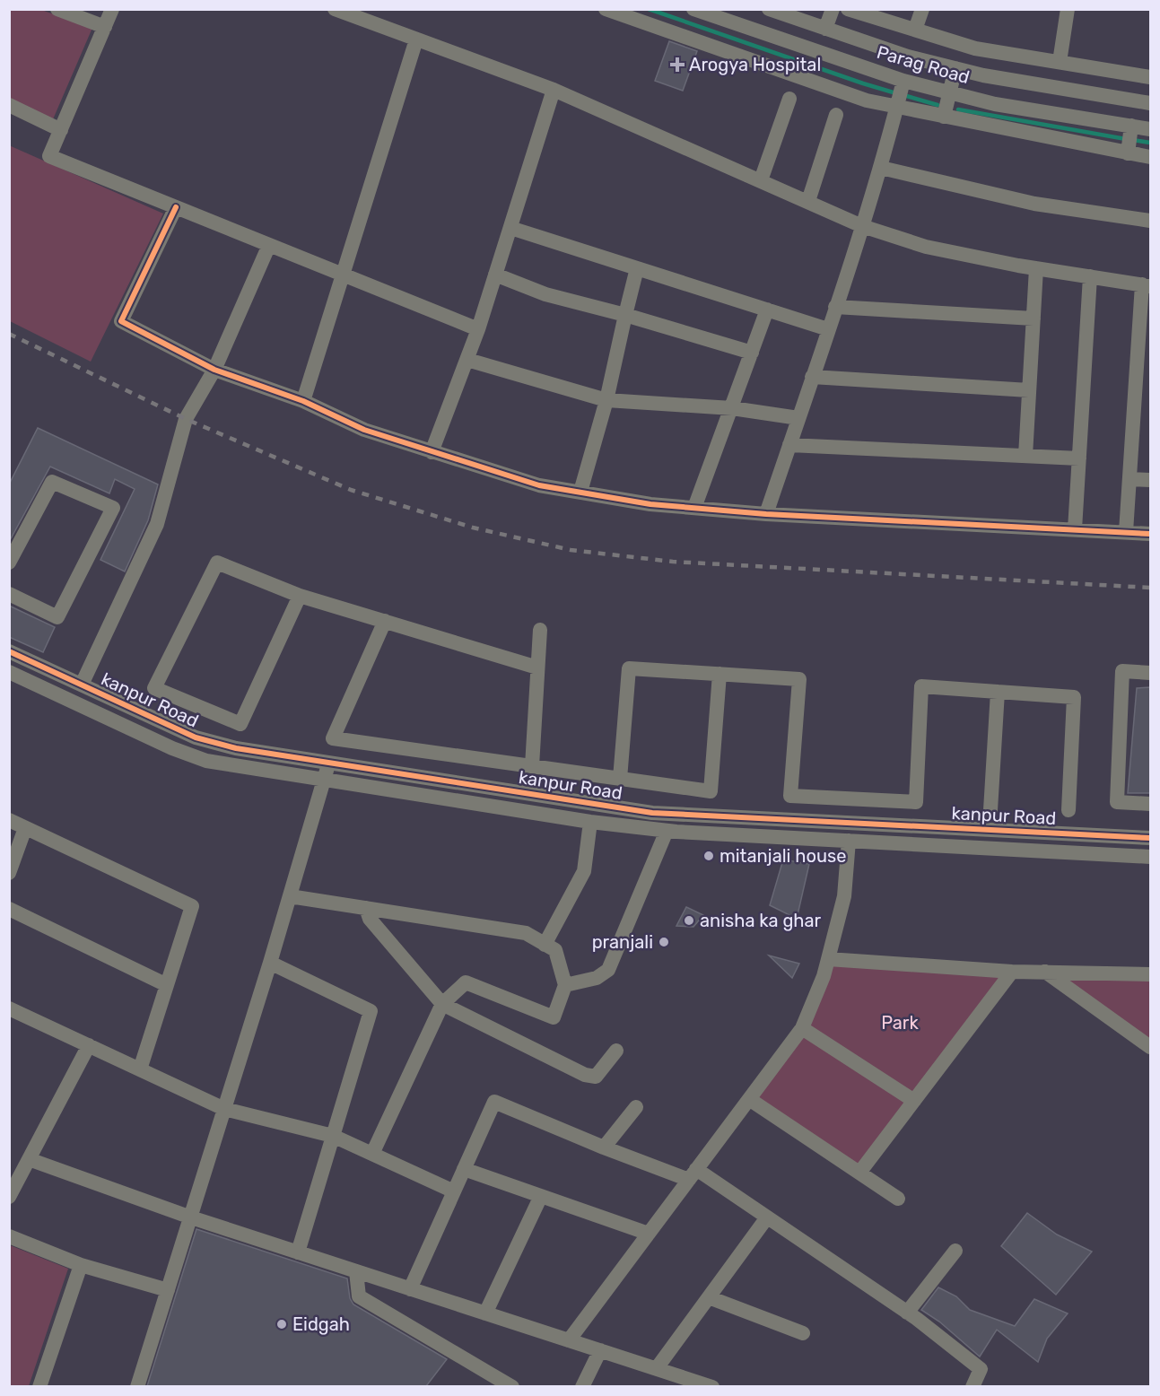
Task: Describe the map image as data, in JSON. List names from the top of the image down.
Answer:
{
  "streets": {
    "street": ["Parag Road", "kanpur Road"]
  },
  "parks": ["Park"],
  "places": {
    "health": ["Arogya Hospital"],
    "other": [
      "mitanjali house",
      "anisha ka ghar",
      "pranjali",
      "Eidgah"
    ]
  }
}
